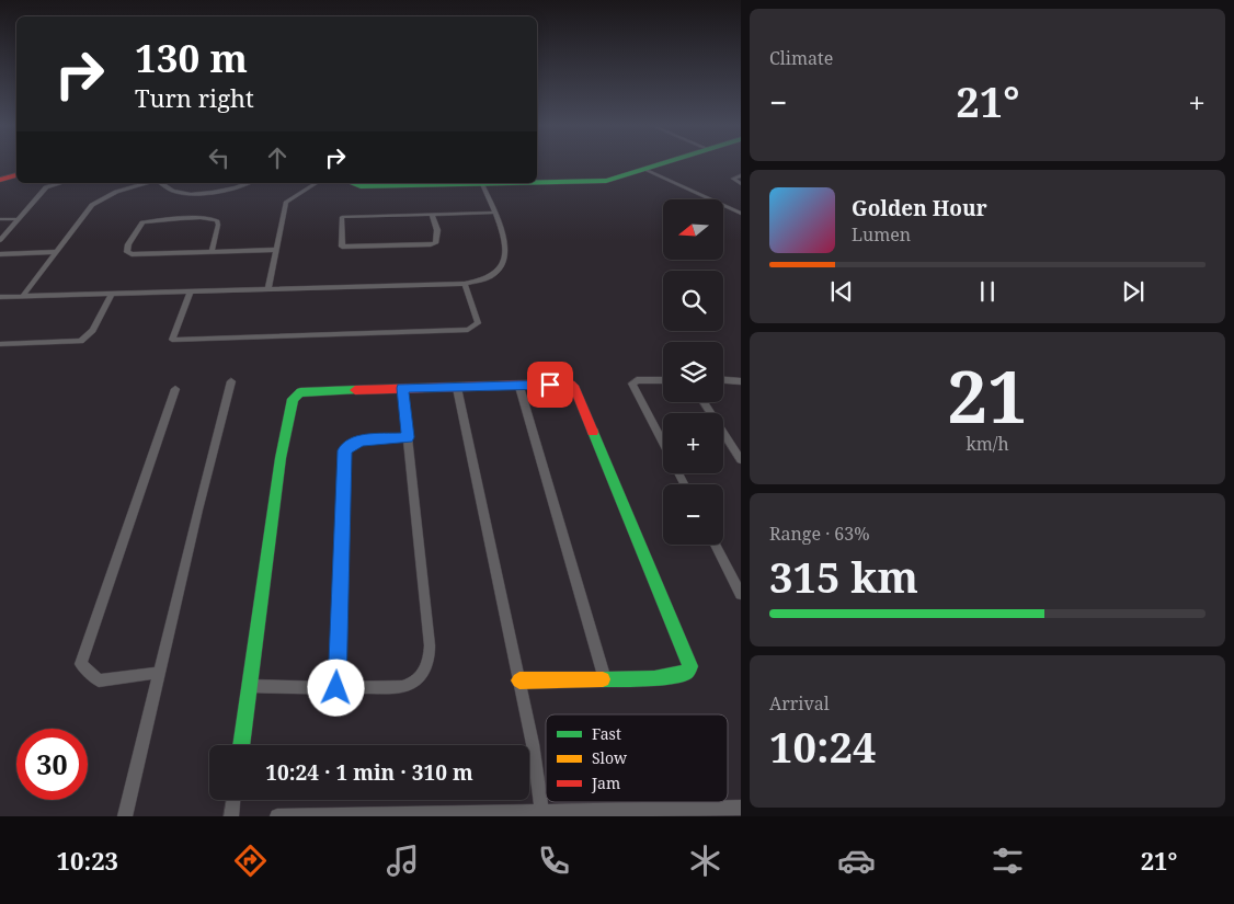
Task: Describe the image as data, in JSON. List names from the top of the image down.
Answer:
{
  "legend": ["Fast", "Slow", "Jam"],
  "north": "left",
  "page": {
    "tile": [
      "Climate",
      ["21", "km/h"],
      ["Range · 63%", "315 km"],
      ["Arrival", "10:24"]
    ],
    "turn": ["130 m", "Turn right"],
    "heat": ["−", "21°", "+"],
    "song": ["Golden Hour", "Lumen"],
    "map_buttons": ["+", "−"],
    "limit": "30",
    "trip": "10:24 · 1 min · 310 m",
    "tabs": ["10:23", "21°"]
  }
}
